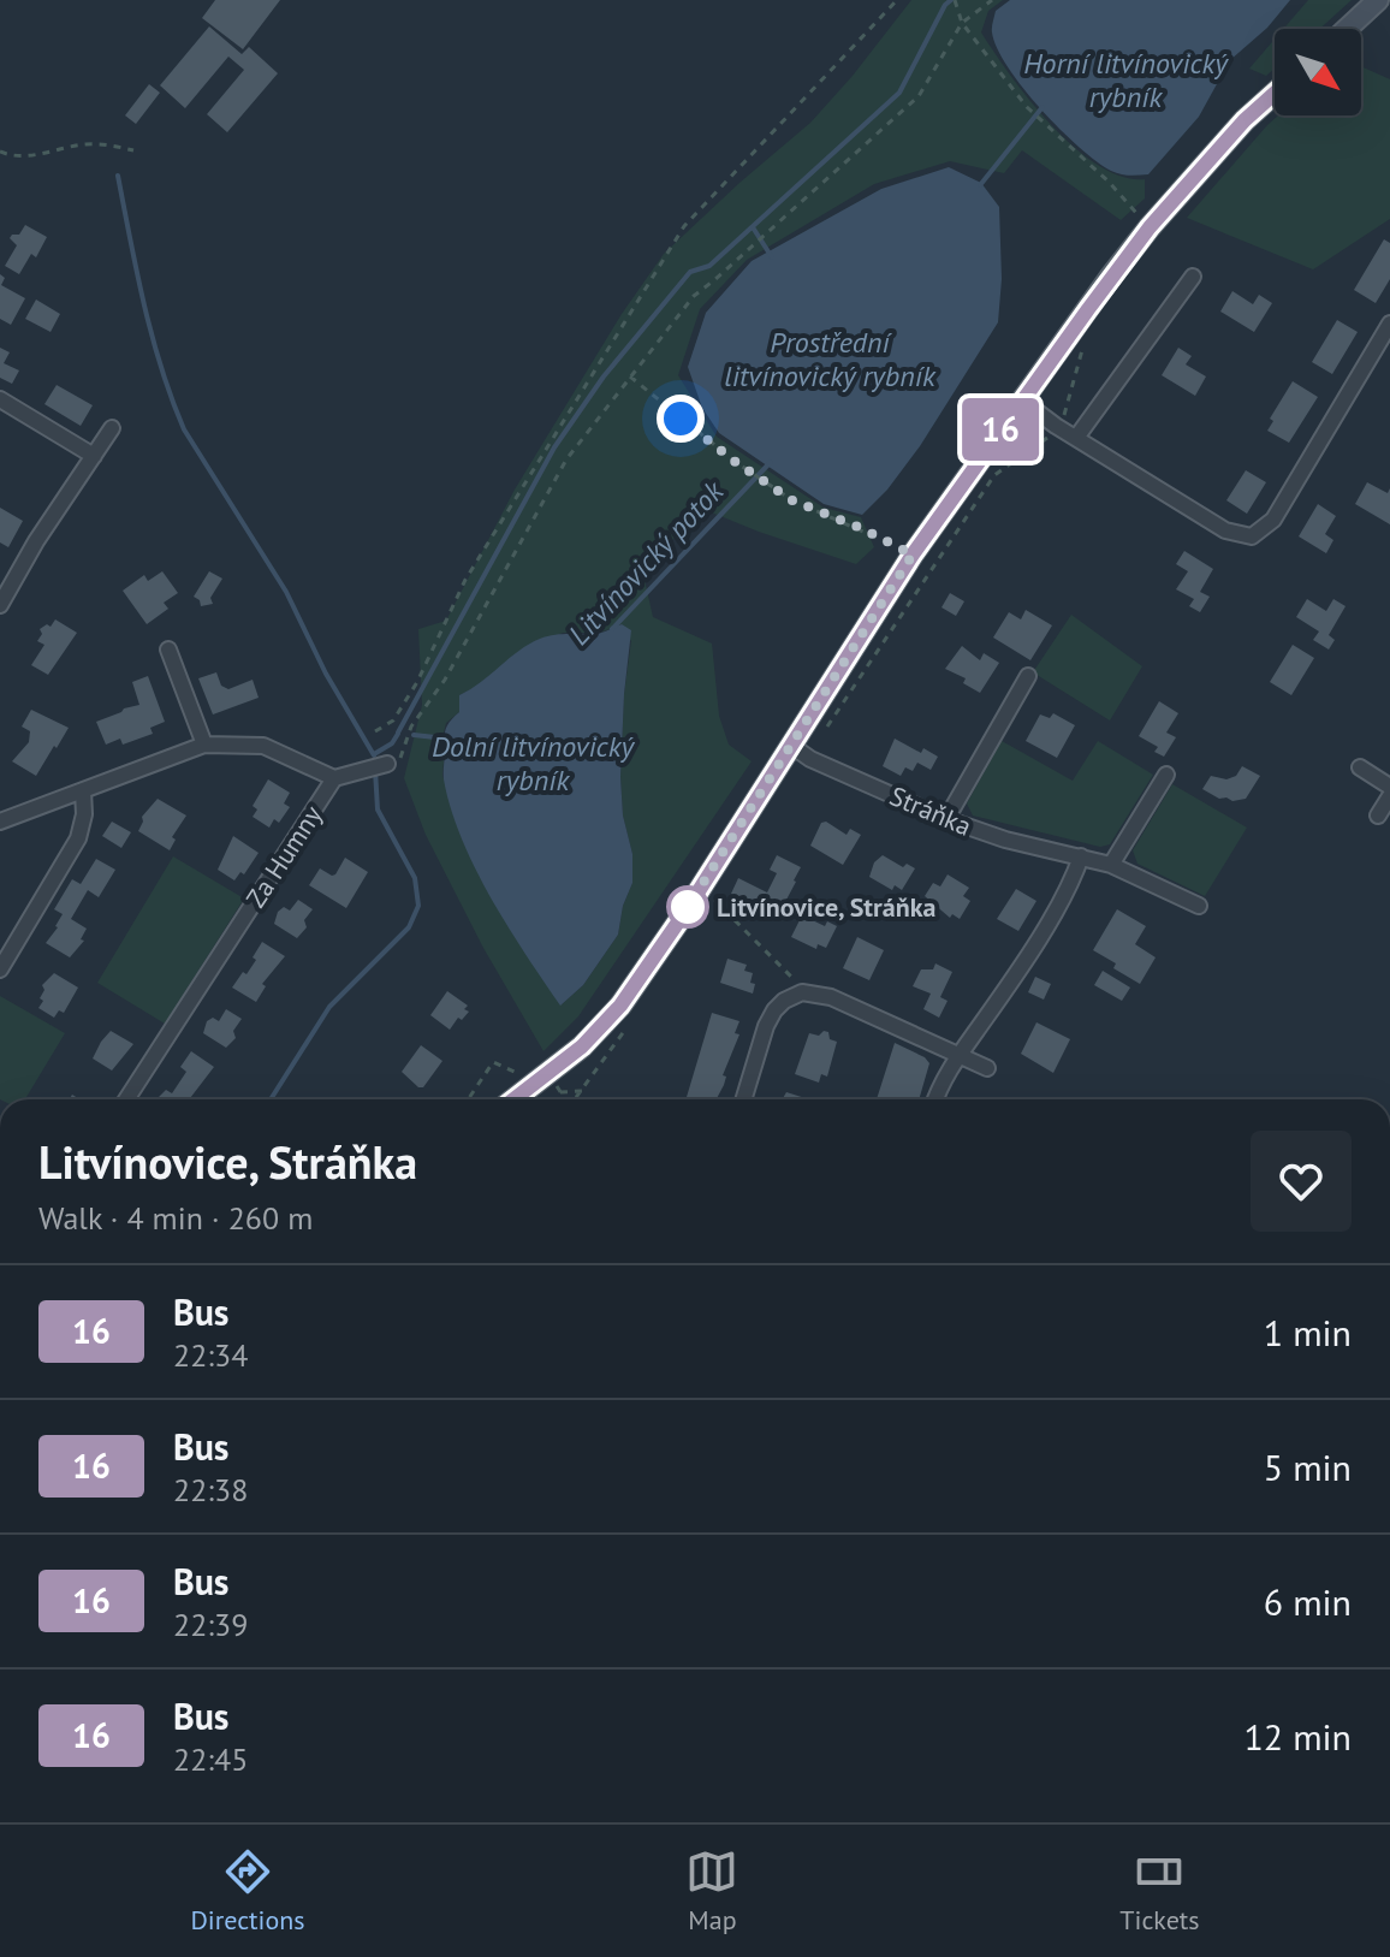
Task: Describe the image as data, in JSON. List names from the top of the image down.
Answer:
{
  "streets": {
    "street": ["Stráňka", "Za Humny"]
  },
  "water": [
    "Horní litvínovický rybník",
    "Prostřední litvínovický rybník",
    "Litvínovický potok",
    "Dolní litvínovický rybník"
  ],
  "places": ["Litvínovice, Stráňka"],
  "lines": ["bus line 16"],
  "north": "bottom right",
  "page": {
    "on_map": "16",
    "heading": ["Litvínovice, Stráňka", "Walk · 4 min · 260 m"],
    "list": [
      {
        "mark": "16",
        "name": "Bus",
        "note": "22:34",
        "value": "1 min"
      },
      {
        "mark": "16",
        "name": "Bus",
        "note": "22:38",
        "value": "5 min"
      },
      {
        "mark": "16",
        "name": "Bus",
        "note": "22:39",
        "value": "6 min"
      },
      {
        "mark": "16",
        "name": "Bus",
        "note": "22:45",
        "value": "12 min"
      }
    ],
    "tabs": ["Directions", "Map", "Tickets"]
  }
}
